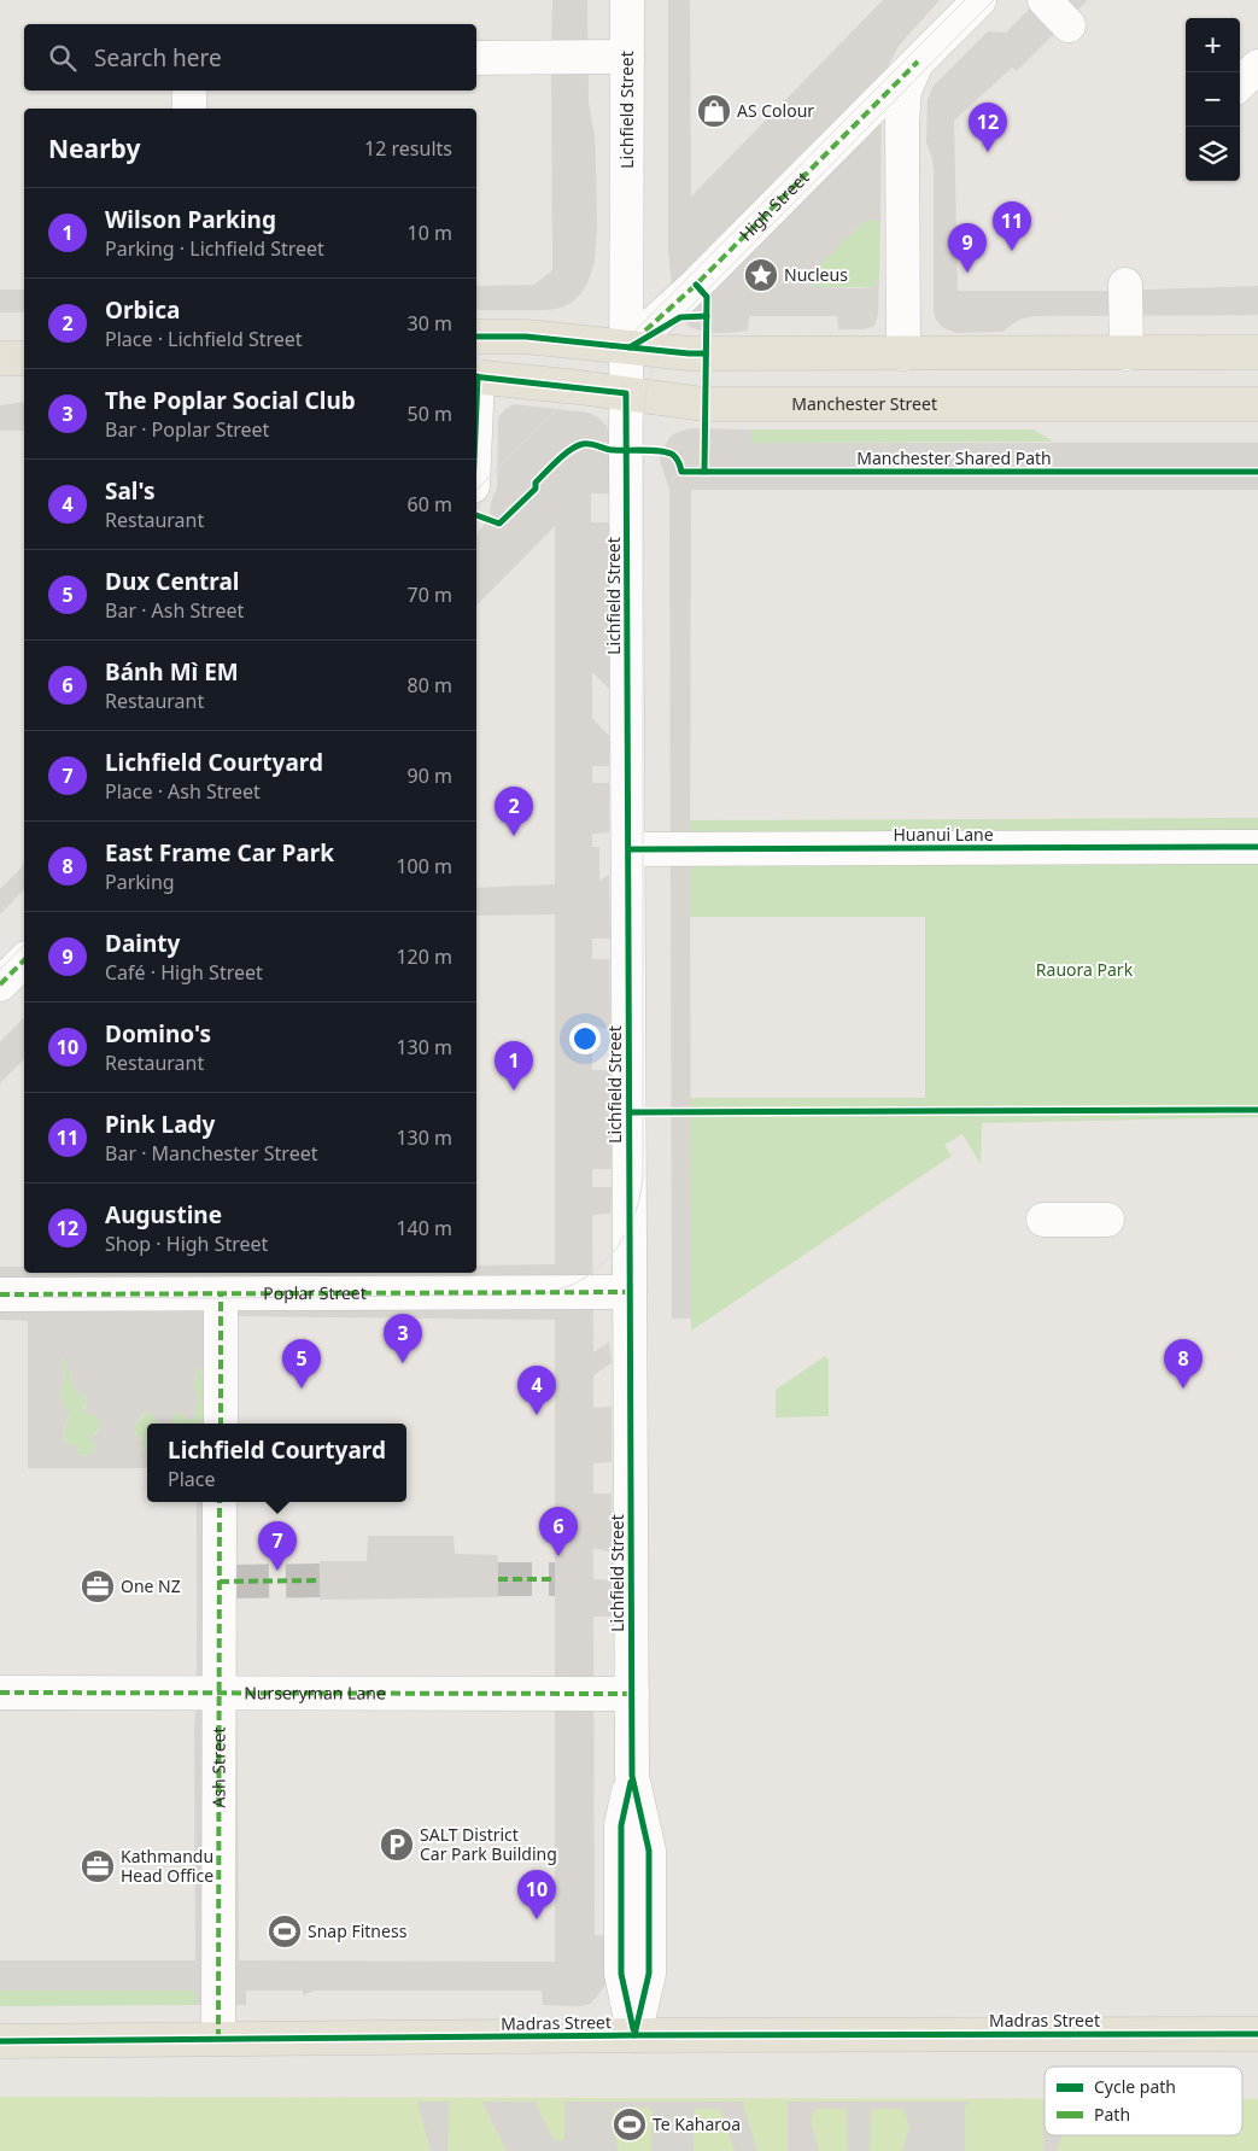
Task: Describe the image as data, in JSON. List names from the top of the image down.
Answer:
{
  "streets": {
    "main road": ["Manchester Street", "Madras Street"],
    "street": [
      "Lichfield Street",
      "High Street",
      "Huanui Lane",
      "Poplar Street",
      "Nurseryman Lane",
      "Ash Street"
    ],
    "cycle path": ["Manchester Shared Path"]
  },
  "crossings": [
    ["Lichfield Street", "High Street"],
    ["Lichfield Street", "Manchester Street"],
    ["Lichfield Street", "Huanui Lane"],
    ["Lichfield Street", "Poplar Street"],
    ["Lichfield Street", "Nurseryman Lane"],
    ["Lichfield Street", "Madras Street"],
    ["Nurseryman Lane", "Ash Street"],
    ["Ash Street", "Madras Street"]
  ],
  "parks": ["Rauora Park"],
  "places": {
    "shop": ["AS Colour"],
    "place": ["Nucleus"],
    "office": ["One NZ", "Kathmandu Head Office"],
    "parking": ["SALT District Car Park Building"],
    "sports": ["Snap Fitness", "Te Kaharoa"]
  },
  "legend": ["Cycle path", "Path"],
  "page": {
    "map_buttons": ["+", "−"],
    "search": "Search here",
    "pins": [
      "12",
      "11",
      "9",
      "2",
      "1",
      "3",
      "5",
      "8",
      "4",
      "6",
      "7",
      "10"
    ],
    "heading": ["Nearby", "12 results"],
    "list": [
      {
        "mark": "1",
        "name": "Wilson Parking",
        "note": "Parking · Lichfield Street",
        "value": "10 m"
      },
      {
        "mark": "2",
        "name": "Orbica",
        "note": "Place · Lichfield Street",
        "value": "30 m"
      },
      {
        "mark": "3",
        "name": "The Poplar Social Club",
        "note": "Bar · Poplar Street",
        "value": "50 m"
      },
      {
        "mark": "4",
        "name": "Sal's",
        "note": "Restaurant",
        "value": "60 m"
      },
      {
        "mark": "5",
        "name": "Dux Central",
        "note": "Bar · Ash Street",
        "value": "70 m"
      },
      {
        "mark": "6",
        "name": "Bánh Mì EM",
        "note": "Restaurant",
        "value": "80 m"
      },
      {
        "mark": "7",
        "name": "Lichfield Courtyard",
        "note": "Place · Ash Street",
        "value": "90 m"
      },
      {
        "mark": "8",
        "name": "East Frame Car Park",
        "note": "Parking",
        "value": "100 m"
      },
      {
        "mark": "9",
        "name": "Dainty",
        "note": "Café · High Street",
        "value": "120 m"
      },
      {
        "mark": "10",
        "name": "Domino's",
        "note": "Restaurant",
        "value": "130 m"
      },
      {
        "mark": "11",
        "name": "Pink Lady",
        "note": "Bar · Manchester Street",
        "value": "130 m"
      },
      {
        "mark": "12",
        "name": "Augustine",
        "note": "Shop · High Street",
        "value": "140 m"
      }
    ],
    "popup": ["Lichfield Courtyard", "Place"]
  }
}
